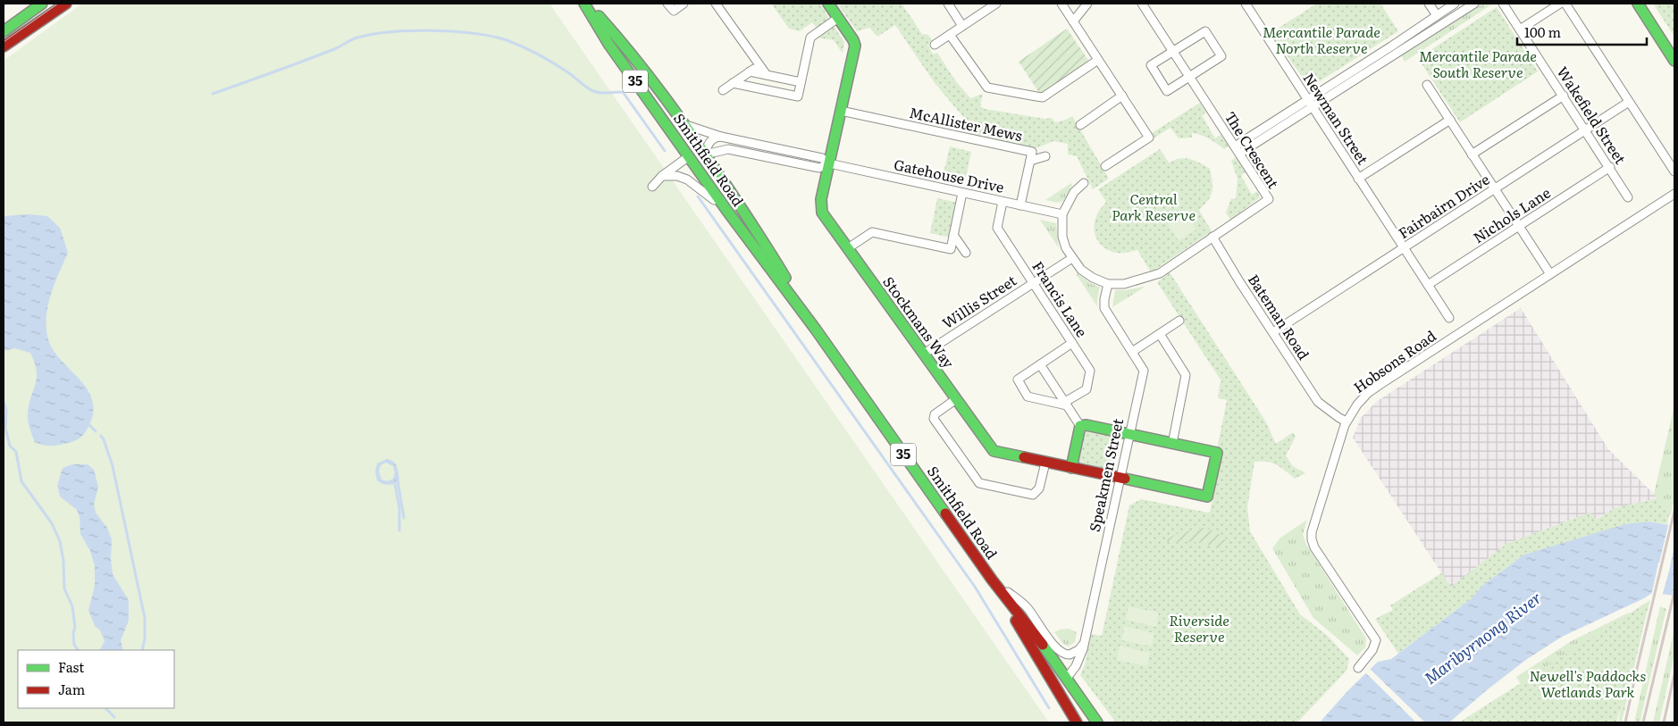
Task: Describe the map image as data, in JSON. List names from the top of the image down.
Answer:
{
  "streets": {
    "main road": ["35", "Smithfield Road", "Stockmans Way"],
    "street": [
      "Wakefield Street",
      "Newman Street",
      "McAllister Mews",
      "The Crescent",
      "Gatehouse Drive",
      "Fairbairn Drive",
      "Nichols Lane",
      "Francis Lane",
      "Willis Street",
      "Bateman Road",
      "Hobsons Road",
      "Speakmen Street"
    ]
  },
  "crossings": [
    ["Wakefield Street", "Fairbairn Drive"],
    ["Wakefield Street", "Nichols Lane"],
    ["Newman Street", "Fairbairn Drive"],
    ["Newman Street", "Nichols Lane"],
    ["McAllister Mews", "Gatehouse Drive"],
    ["McAllister Mews", "Stockmans Way"],
    ["The Crescent", "Gatehouse Drive"],
    ["The Crescent", "Willis Street"],
    ["The Crescent", "Bateman Road"],
    ["The Crescent", "Speakmen Street"],
    ["Smithfield Road", "Gatehouse Drive"],
    ["Smithfield Road", "Speakmen Street"],
    ["Gatehouse Drive", "Francis Lane"],
    ["Gatehouse Drive", "Stockmans Way"],
    ["Fairbairn Drive", "Bateman Road"],
    ["Francis Lane", "Willis Street"],
    ["Willis Street", "Stockmans Way"],
    ["Bateman Road", "Hobsons Road"],
    ["Stockmans Way", "Speakmen Street"]
  ],
  "water": ["Maribyrnong River"],
  "parks": [
    "Mercantile Parade North Reserve",
    "Mercantile Parade South Reserve",
    "Central Park Reserve",
    "Riverside Reserve",
    "Newell's Paddocks Wetlands Park"
  ],
  "legend": ["Fast", "Jam"],
  "scale_bar": "100 m"
}
